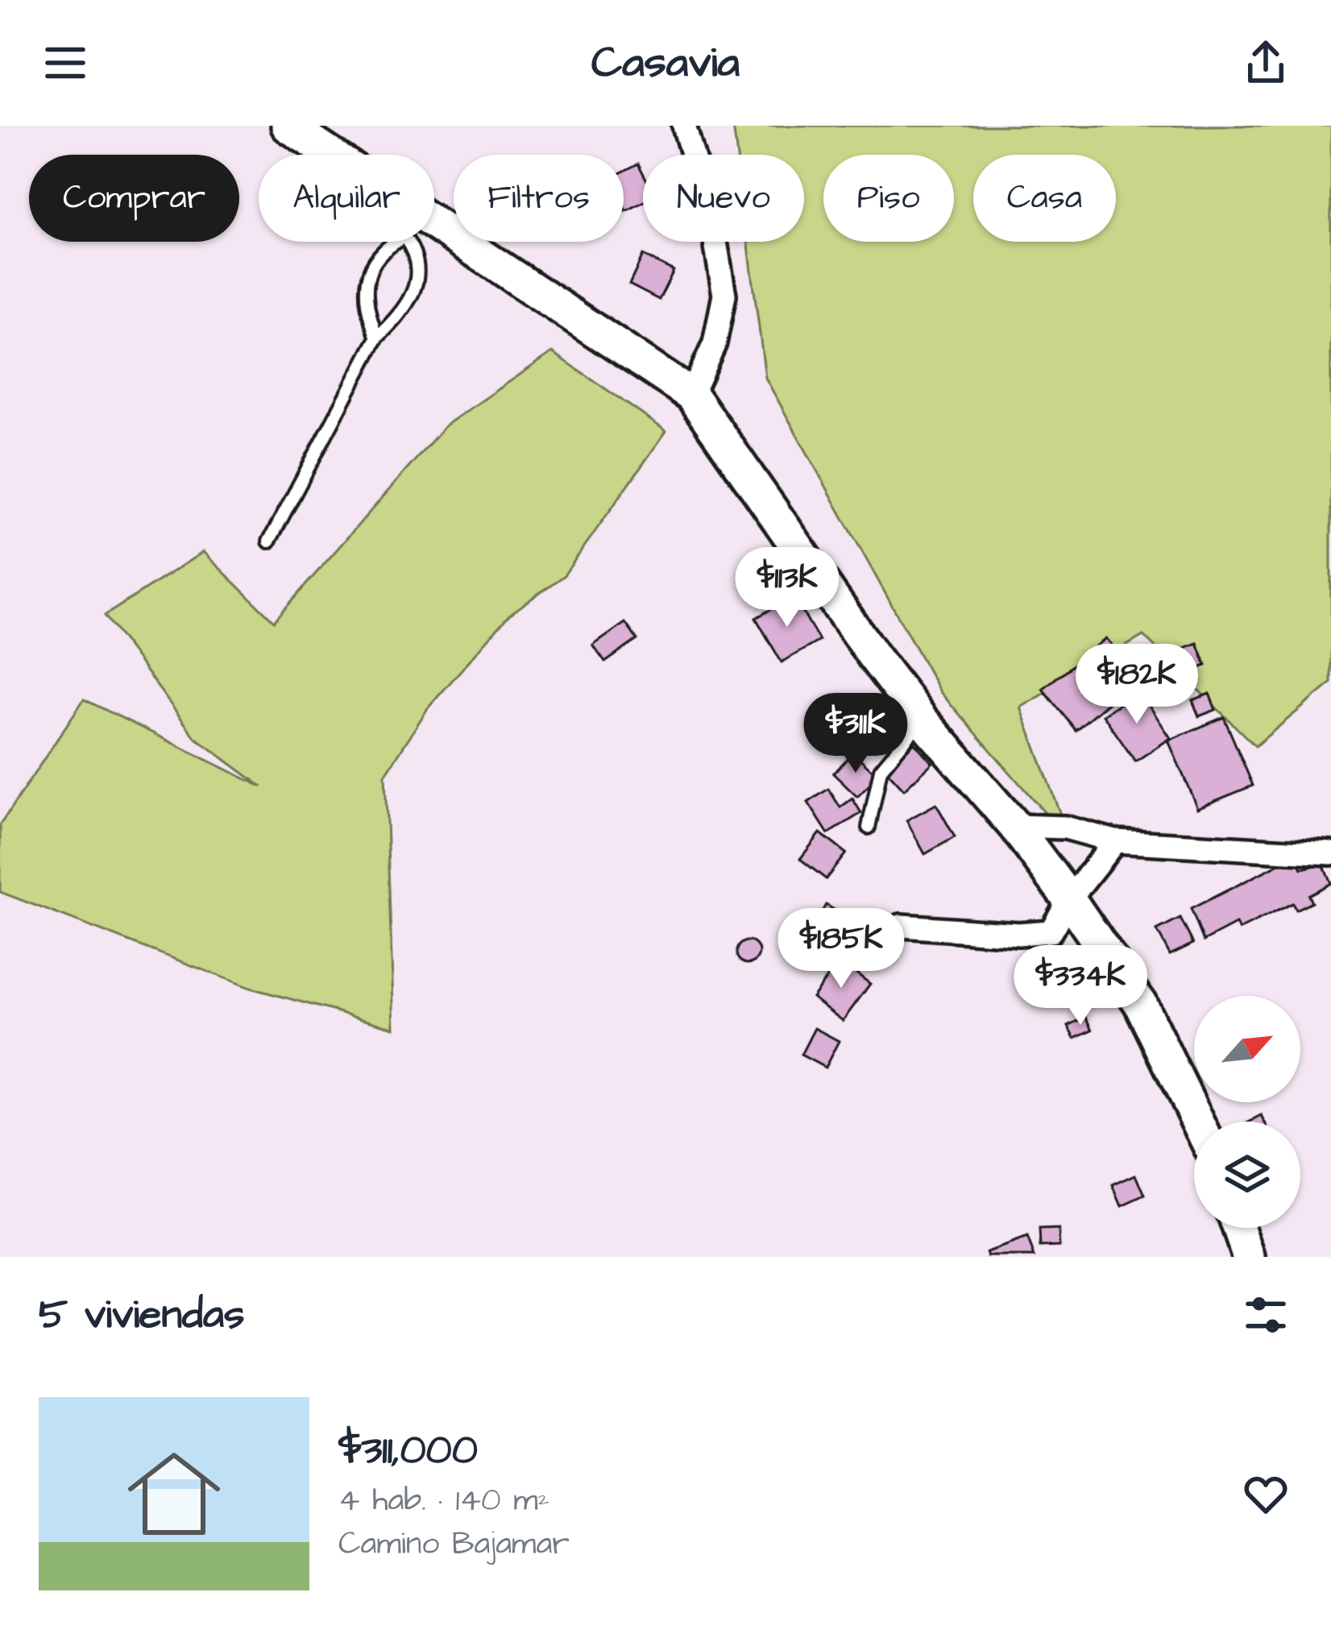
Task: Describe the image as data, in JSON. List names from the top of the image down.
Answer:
{
  "north": "top right",
  "page": {
    "header": "Casavia",
    "chip": [
      "Comprar",
      "Alquilar",
      "Filtros",
      "Nuevo",
      "Piso",
      "Casa"
    ],
    "price": [
      "$113K",
      "$182K",
      "$311K",
      "$185K",
      "$334K"
    ],
    "heading": "5 viviendas",
    "list": [
      {
        "name": "$311,000",
        "note": "4 hab. · 140 m² · Camino Bajamar"
      }
    ]
  }
}
